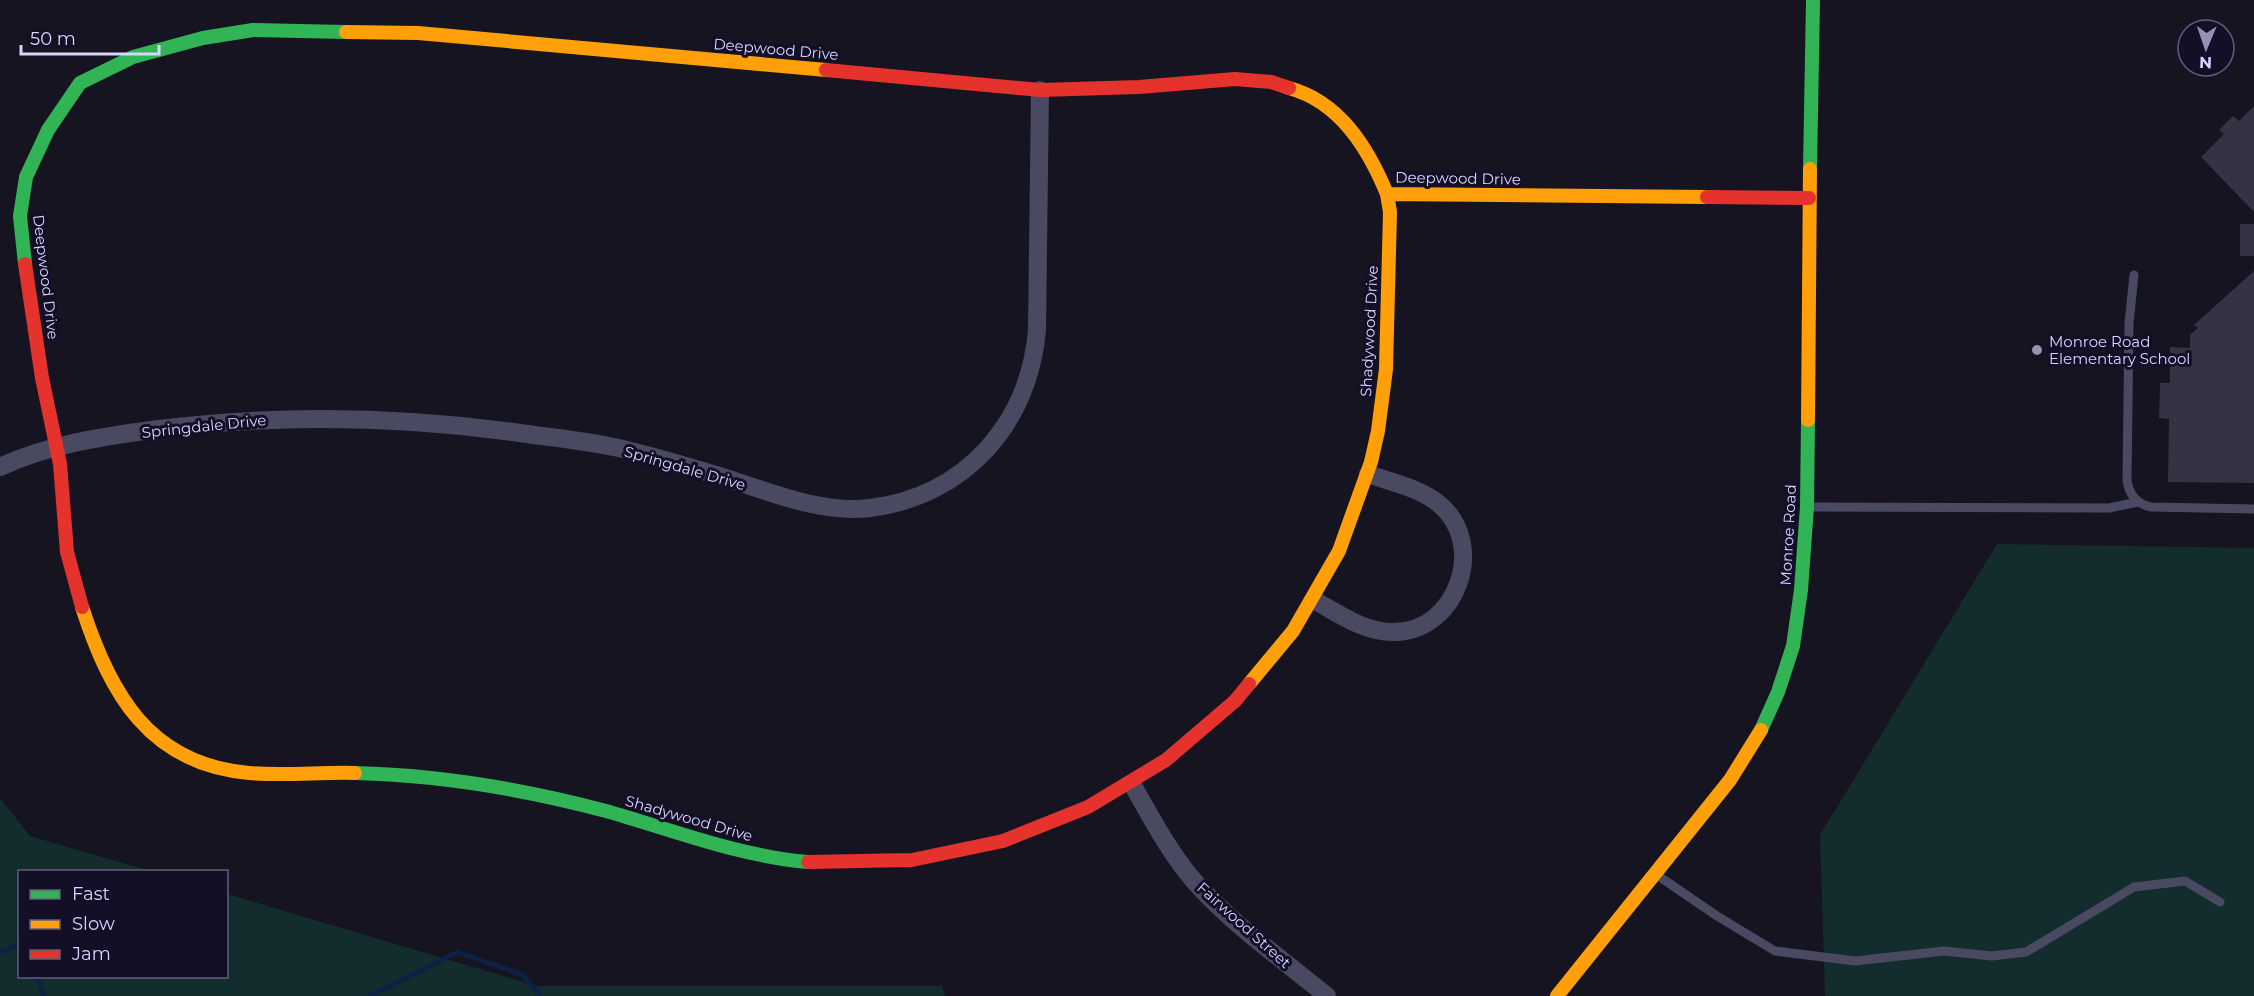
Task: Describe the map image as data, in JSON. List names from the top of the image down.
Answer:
{
  "streets": {
    "street": [
      "Deepwood Drive",
      "Shadywood Drive",
      "Springdale Drive",
      "Monroe Road",
      "Fairwood Street"
    ]
  },
  "crossings": [
    ["Deepwood Drive", "Shadywood Drive"],
    ["Deepwood Drive", "Springdale Drive"],
    ["Deepwood Drive", "Monroe Road"],
    ["Shadywood Drive", "Springdale Drive"],
    ["Shadywood Drive", "Fairwood Street"]
  ],
  "places": ["Monroe Road Elementary School"],
  "legend": ["Fast", "Slow", "Jam"],
  "scale_bar": "50 m",
  "north": "bottom"
}
